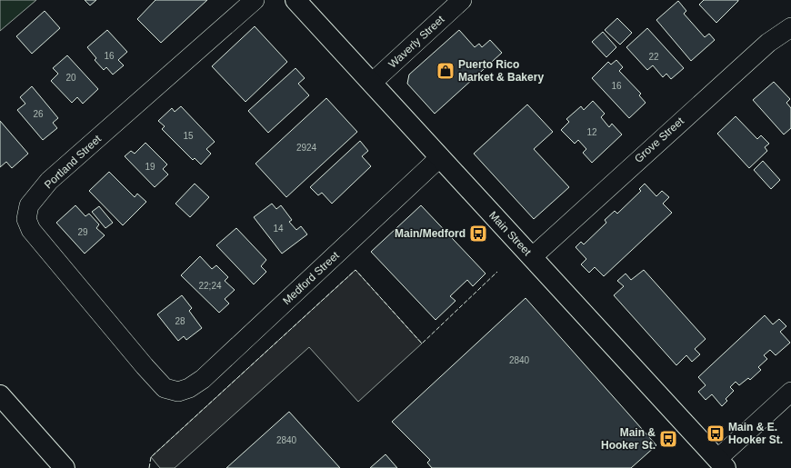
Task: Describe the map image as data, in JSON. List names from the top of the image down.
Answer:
{
  "streets": {
    "main road": ["Main Street"],
    "street": [
      "Waverly Street",
      "Grove Street",
      "Portland Street",
      "Medford Street"
    ]
  },
  "crossings": [
    ["Waverly Street", "Main Street"],
    ["Grove Street", "Main Street"],
    ["Portland Street", "Medford Street"],
    ["Main Street", "Medford Street"]
  ],
  "places": {
    "shop": ["Puerto Rico Market & Bakery"],
    "bus stop": ["Main/Medford", "Main & E. Hooker St.", "Main & Hooker St."]
  },
  "house_numbers": [
    "16",
    "22",
    "20",
    "16",
    "26",
    "12",
    "15",
    "2924",
    "19",
    "14",
    "29",
    "22;24",
    "28",
    "2840",
    "2840"
  ]
}
